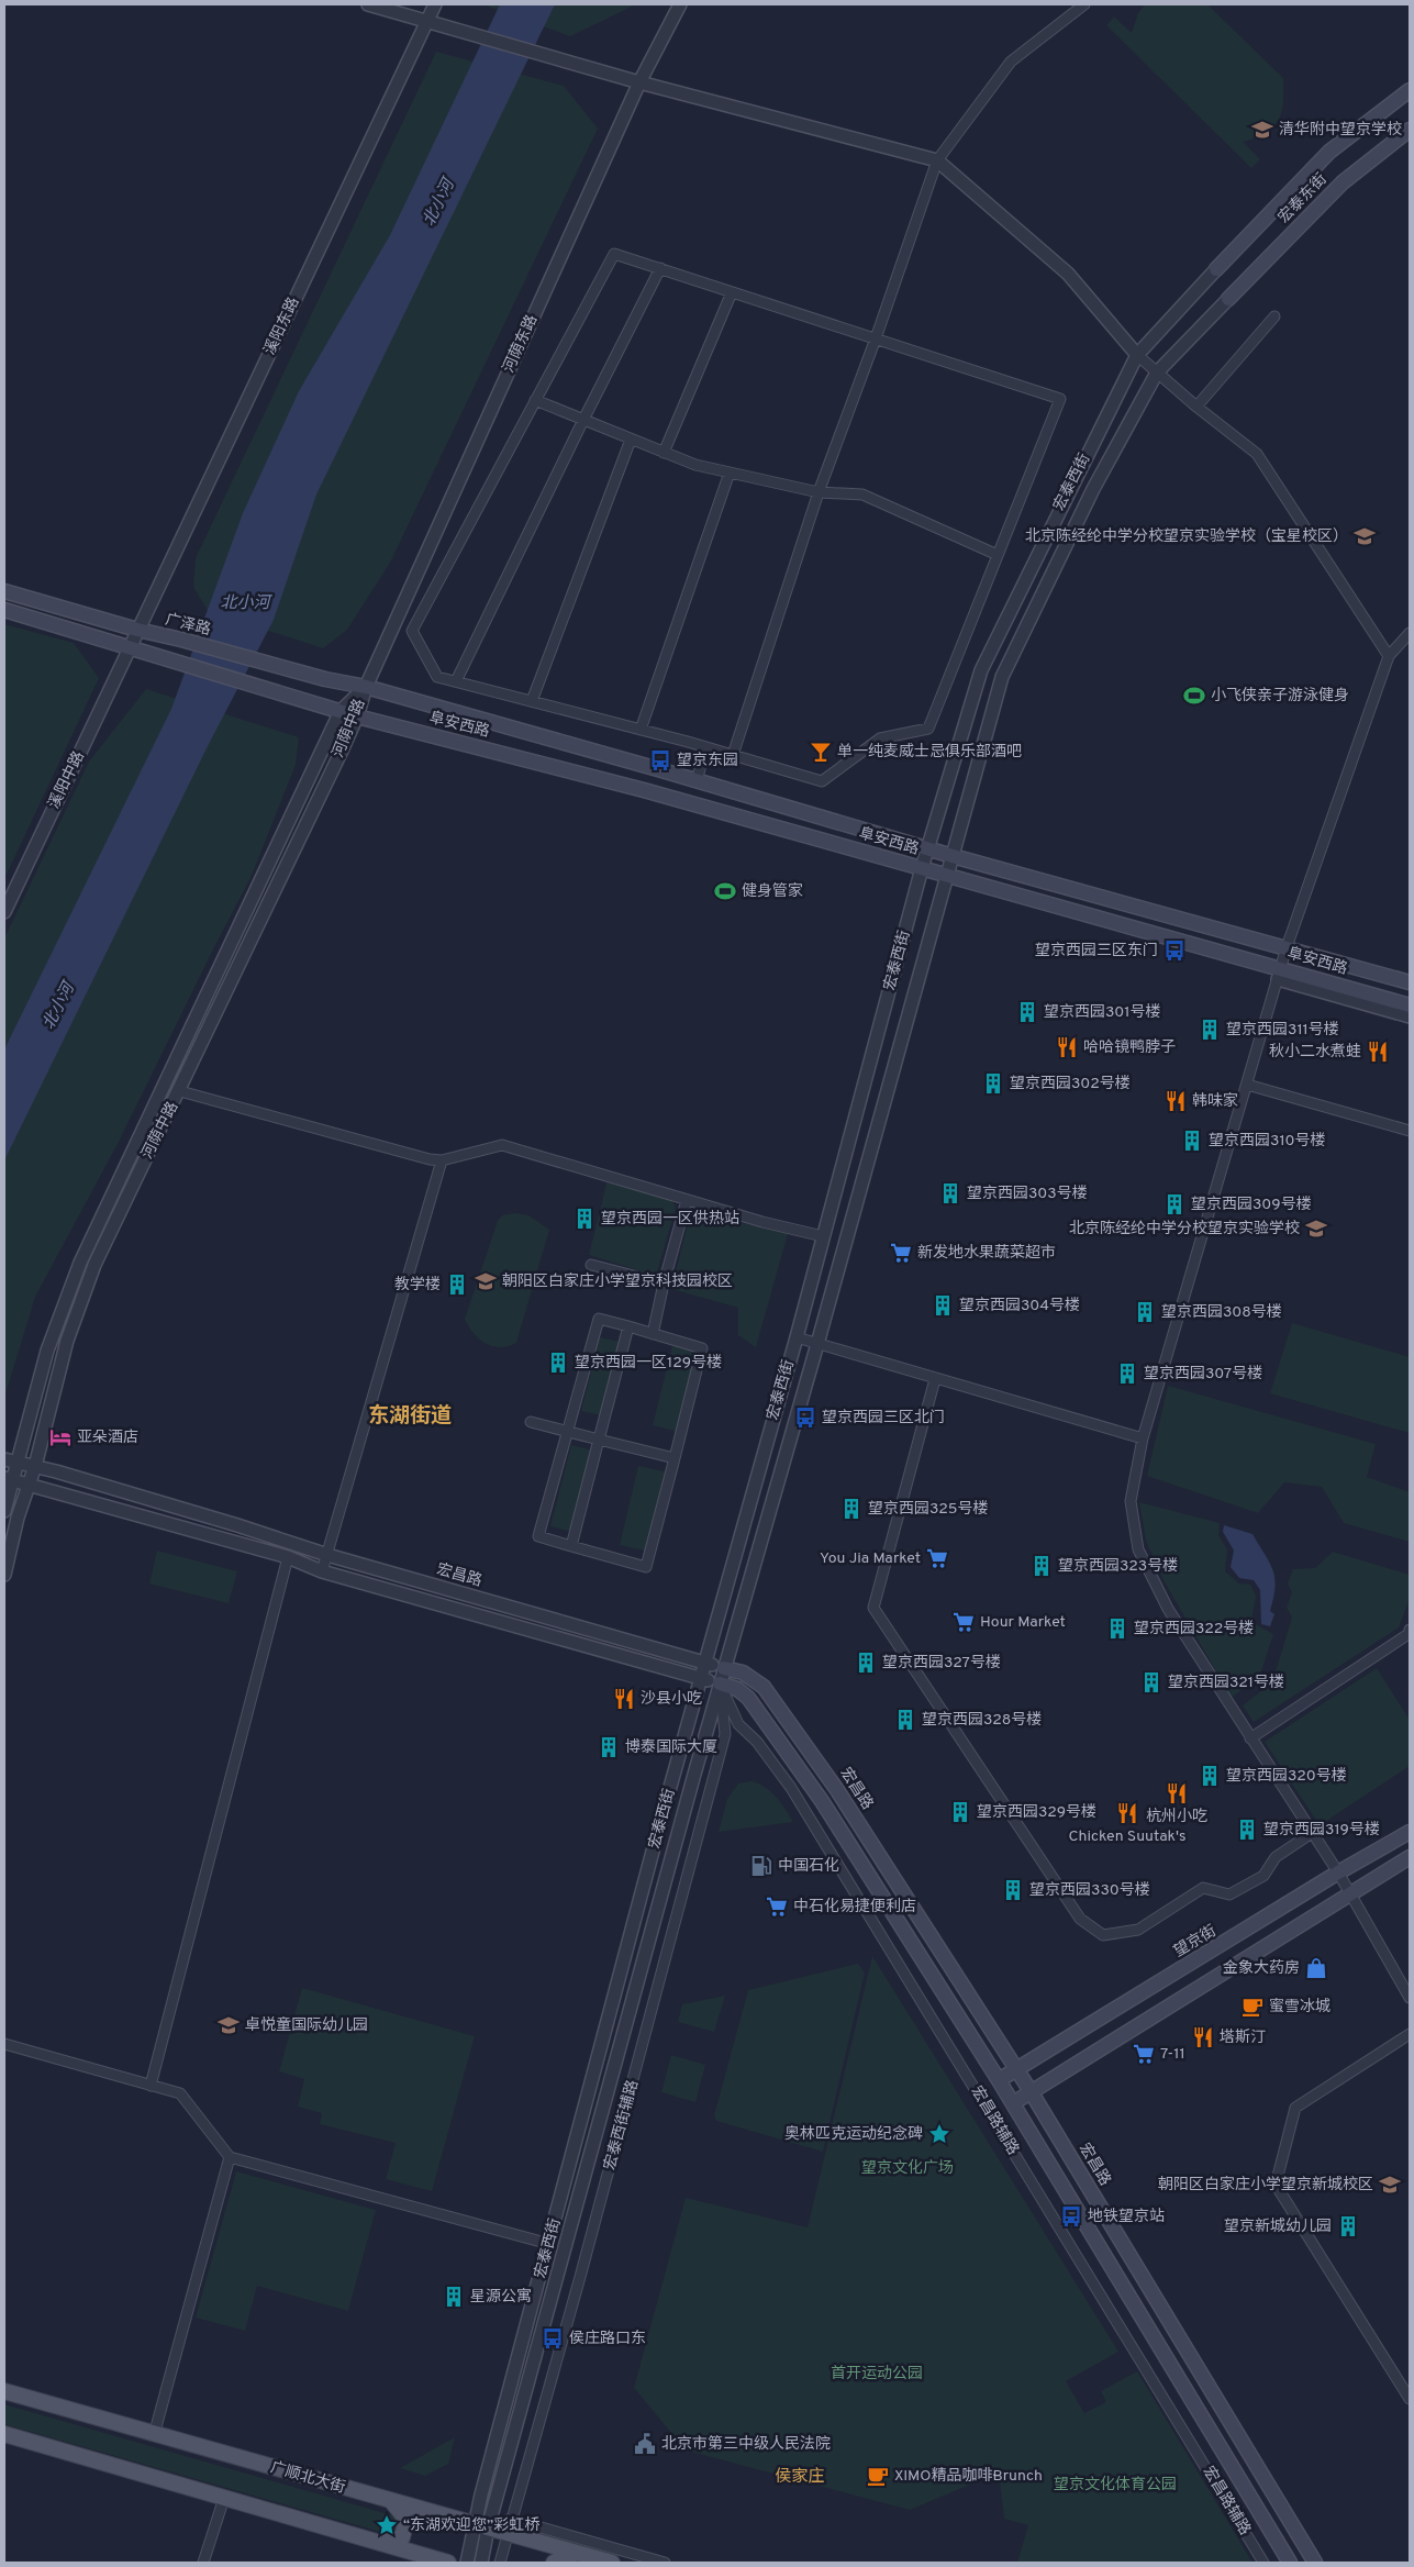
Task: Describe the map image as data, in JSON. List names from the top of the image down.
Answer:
{
  "streets": {
    "main road": [
      "宏泰东街",
      "广泽路",
      "阜安西路",
      "宏昌路",
      "望京街",
      "广顺北大街"
    ],
    "street": [
      "溪阳东路",
      "河荫东路",
      "宏泰西街",
      "河荫中路",
      "溪阳中路",
      "宏昌路辅路",
      "宏泰西街辅路"
    ]
  },
  "crossings": [
    ["宏泰东街", "宏泰西街"],
    ["溪阳东路", "广泽路"],
    ["溪阳东路", "溪阳中路"],
    ["河荫东路", "广泽路"],
    ["河荫东路", "阜安西路"],
    ["河荫东路", "河荫中路"],
    ["宏泰西街", "阜安西路"],
    ["宏泰西街", "宏昌路"],
    ["宏泰西街", "宏昌路辅路"],
    ["宏泰西街", "宏泰西街辅路"],
    ["宏泰西街", "广顺北大街"],
    ["广泽路", "阜安西路"],
    ["广泽路", "河荫中路"],
    ["阜安西路", "河荫中路"],
    ["河荫中路", "宏昌路"],
    ["宏昌路", "望京街"],
    ["宏昌路辅路", "宏泰西街辅路"],
    ["宏泰西街辅路", "广顺北大街"]
  ],
  "districts": ["东湖街道", "侯家庄"],
  "water": ["北小河"],
  "parks": ["望京文化广场", "首开运动公园", "望京文化体育公园"],
  "places": {
    "school or university": [
      "清华附中望京学校",
      "北京陈经纶中学分校望京实验学校（宝星校区）",
      "北京陈经纶中学分校望京实验学校",
      "朝阳区白家庄小学望京科技园校区",
      "卓悦童国际幼儿园",
      "朝阳区白家庄小学望京新城校区"
    ],
    "sports": ["小飞侠亲子游泳健身", "健身管家"],
    "bar": ["单一纯麦威士忌俱乐部酒吧"],
    "bus stop": [
      "望京东园",
      "望京西园三区东门",
      "望京西园三区北门",
      "地铁望京站",
      "侯庄路口东"
    ],
    "building": [
      "望京西园301号楼",
      "望京西园311号楼",
      "望京西园302号楼",
      "望京西园310号楼",
      "望京西园303号楼",
      "望京西园309号楼",
      "望京西园一区供热站",
      "教学楼",
      "望京西园304号楼",
      "望京西园308号楼",
      "望京西园一区129号楼",
      "望京西园307号楼",
      "望京西园325号楼",
      "望京西园323号楼",
      "望京西园322号楼",
      "望京西园327号楼",
      "望京西园321号楼",
      "望京西园328号楼",
      "博泰国际大厦",
      "望京西园320号楼",
      "望京西园329号楼",
      "望京西园319号楼",
      "望京西园330号楼",
      "望京新城幼儿园",
      "星源公寓"
    ],
    "restaurant": [
      "哈哈镜鸭脖子",
      "秋小二水煮蛙",
      "韩味家",
      "沙县小吃",
      "杭州小吃",
      "Chicken Suutak's",
      "塔斯汀"
    ],
    "supermarket": [
      "新发地水果蔬菜超市",
      "You Jia Market",
      "Hour Market",
      "中石化易捷便利店",
      "7-11"
    ],
    "hotel": ["亚朵酒店"],
    "fuel station": ["中国石化"],
    "shop": ["金象大药房"],
    "cafe": ["蜜雪冰城", "XIMO精品咖啡·Brunch"],
    "place": ["奥林匹克运动纪念碑", "“东湖欢迎您”彩虹桥"],
    "public building": ["北京市第三中级人民法院"]
  }
}
